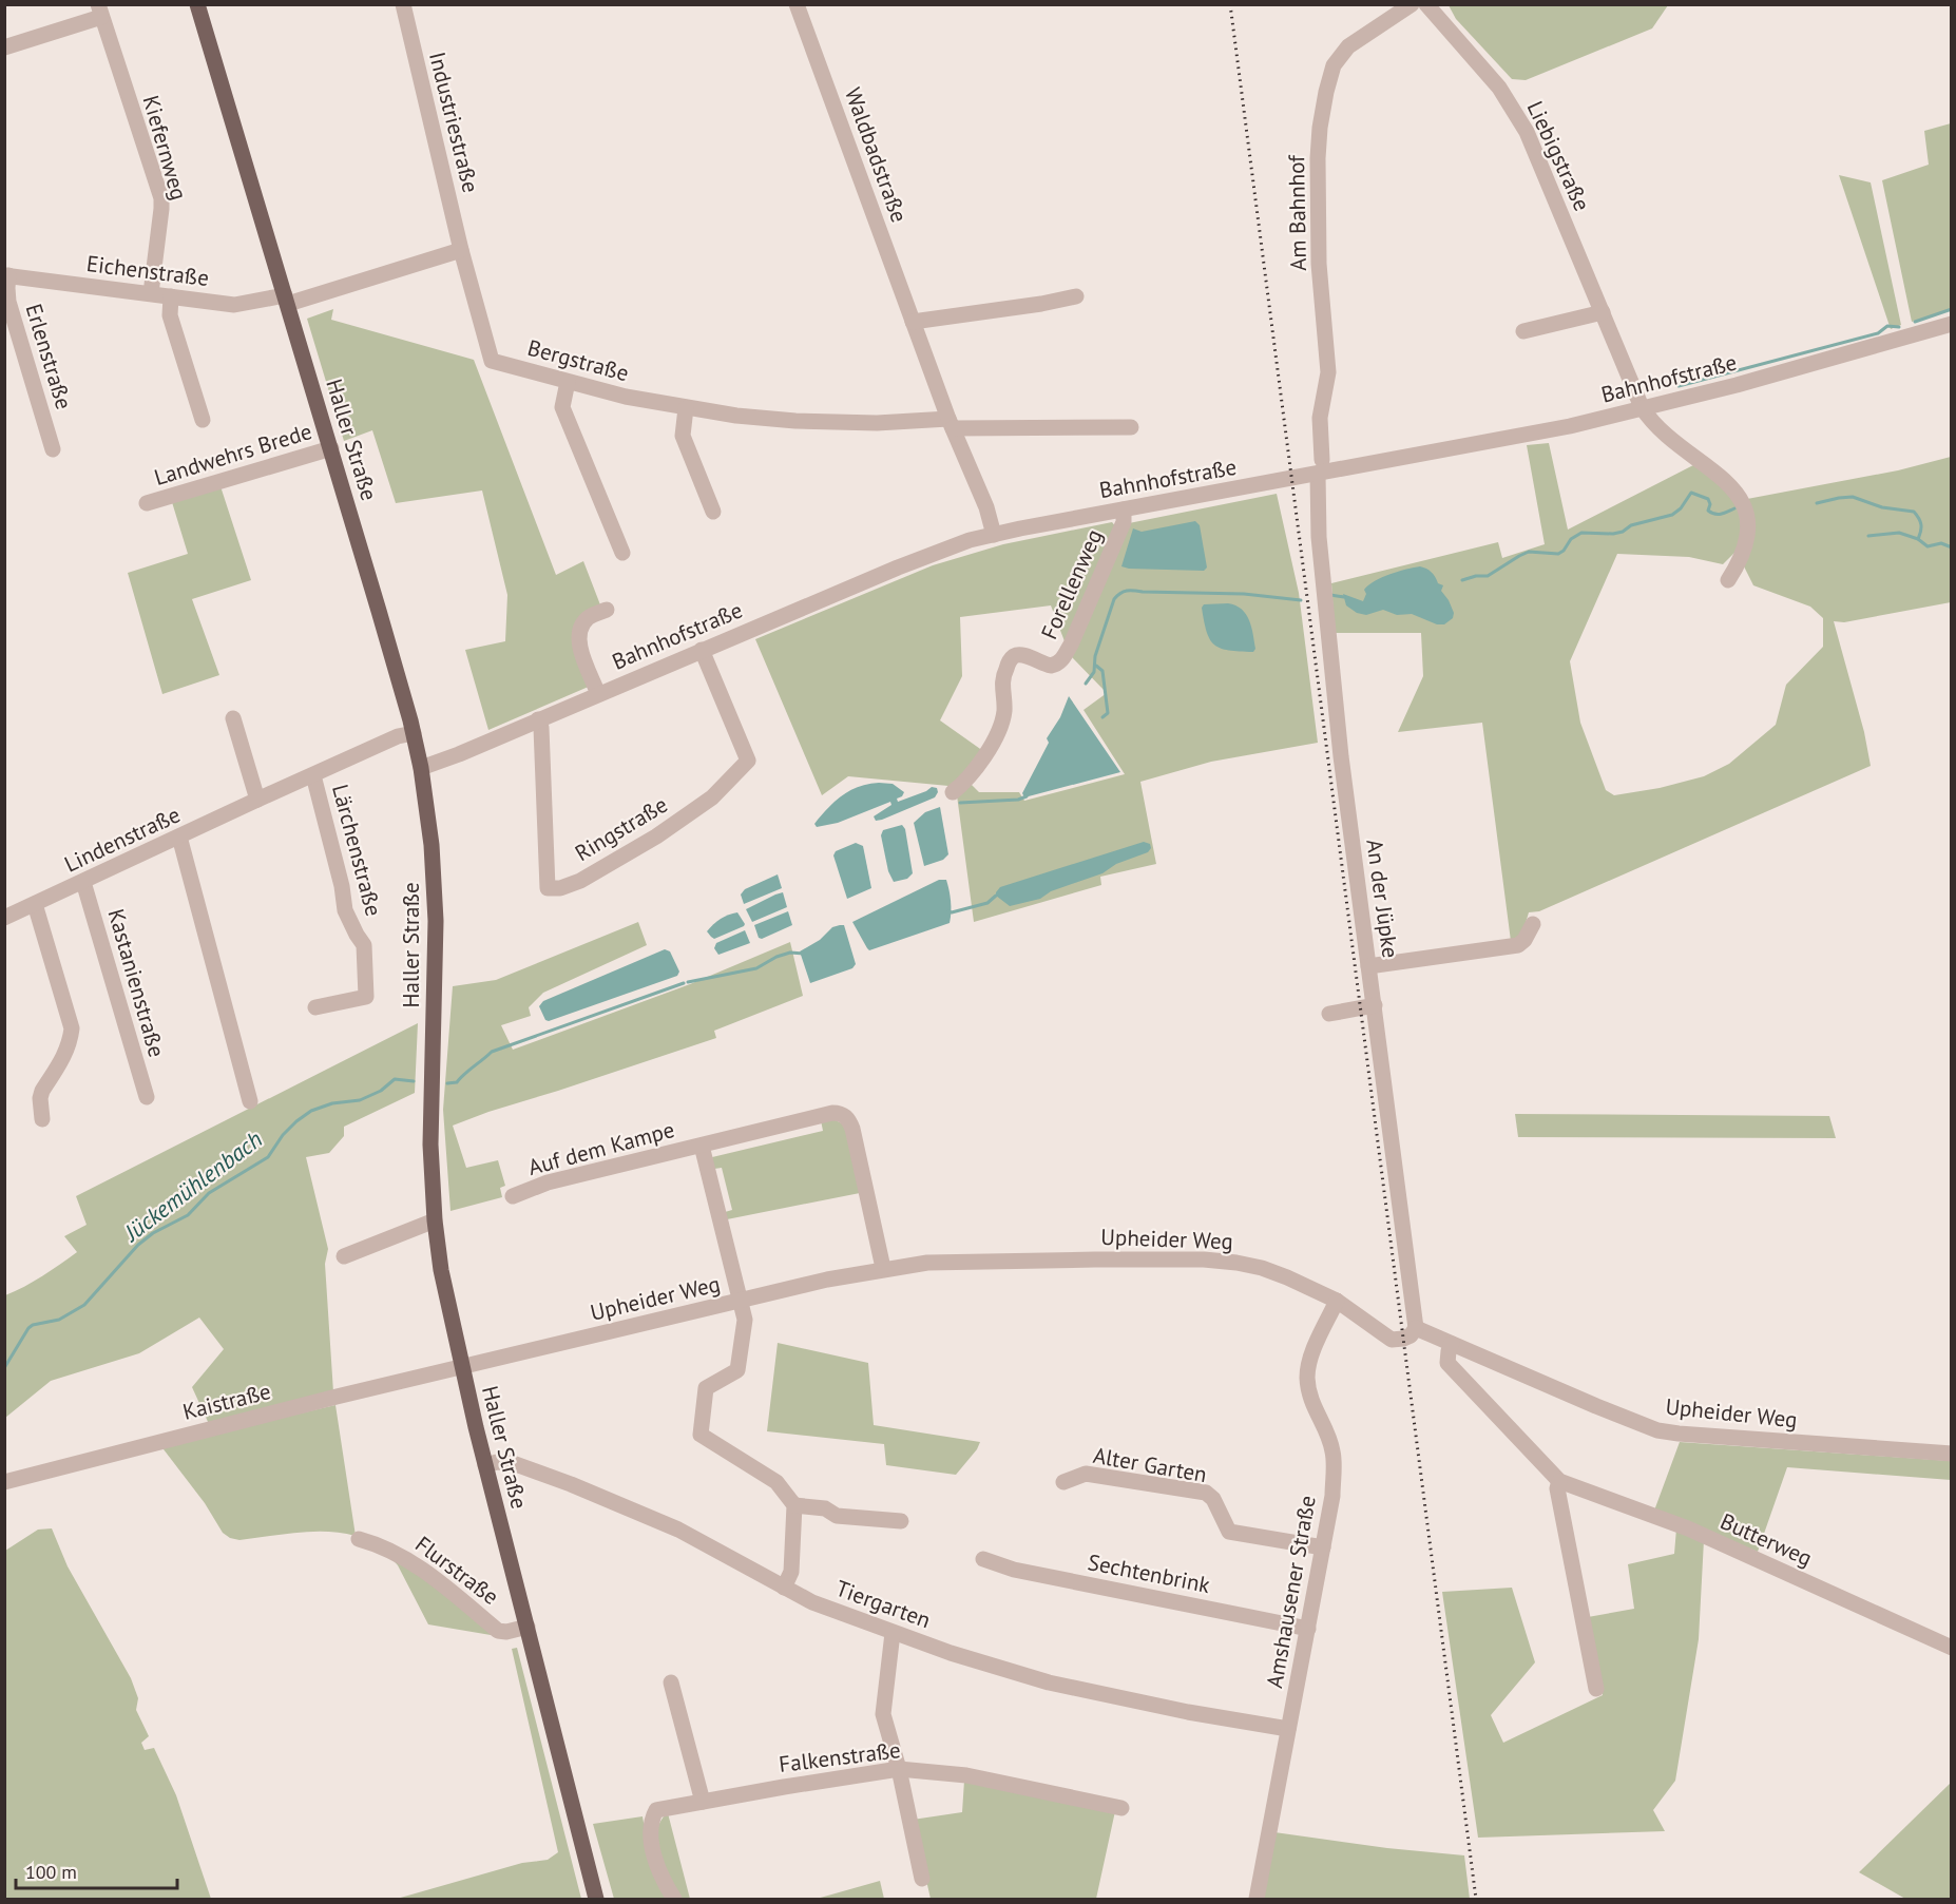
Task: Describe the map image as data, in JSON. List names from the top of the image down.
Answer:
{
  "streets": {
    "main road": ["Haller Straße"],
    "street": [
      "Industriestraße",
      "Kiefernweg",
      "Waldbadstraße",
      "Liebigstraße",
      "Am Bahnhof",
      "Eichenstraße",
      "Erlenstraße",
      "Bergstraße",
      "Bahnhofstraße",
      "Landwehrs Brede",
      "Forellenweg",
      "Ringstraße",
      "Lindenstraße",
      "Lärchenstraße",
      "An der Jüpke",
      "Kastanienstraße",
      "Auf dem Kampe",
      "Upheider Weg",
      "Kaistraße",
      "Alter Garten",
      "Butterweg",
      "Flurstraße",
      "Sechtenbrink",
      "Amshausener Straße",
      "Tiergarten",
      "Falkenstraße"
    ]
  },
  "crossings": [
    ["Industriestraße", "Bergstraße"],
    ["Kiefernweg", "Eichenstraße"],
    ["Waldbadstraße", "Bergstraße"],
    ["Waldbadstraße", "Bahnhofstraße"],
    ["Liebigstraße", "Bahnhofstraße"],
    ["Am Bahnhof", "Bahnhofstraße"],
    ["Am Bahnhof", "An der Jüpke"],
    ["Eichenstraße", "Erlenstraße"],
    ["Eichenstraße", "Haller Straße"],
    ["Bahnhofstraße", "Haller Straße"],
    ["Bahnhofstraße", "Forellenweg"],
    ["Bahnhofstraße", "Ringstraße"],
    ["Bahnhofstraße", "An der Jüpke"],
    ["Haller Straße", "Landwehrs Brede"],
    ["Haller Straße", "Lindenstraße"],
    ["Haller Straße", "Upheider Weg"],
    ["Haller Straße", "Kaistraße"],
    ["Haller Straße", "Flurstraße"],
    ["Haller Straße", "Tiergarten"],
    ["Lindenstraße", "Lärchenstraße"],
    ["Lindenstraße", "Kastanienstraße"],
    ["An der Jüpke", "Upheider Weg"],
    ["Auf dem Kampe", "Upheider Weg"],
    ["Upheider Weg", "Kaistraße"],
    ["Upheider Weg", "Butterweg"],
    ["Upheider Weg", "Amshausener Straße"],
    ["Alter Garten", "Amshausener Straße"],
    ["Sechtenbrink", "Amshausener Straße"],
    ["Amshausener Straße", "Tiergarten"]
  ],
  "water": ["Jückemühlenbach"],
  "scale_bar": "100 m"
}
